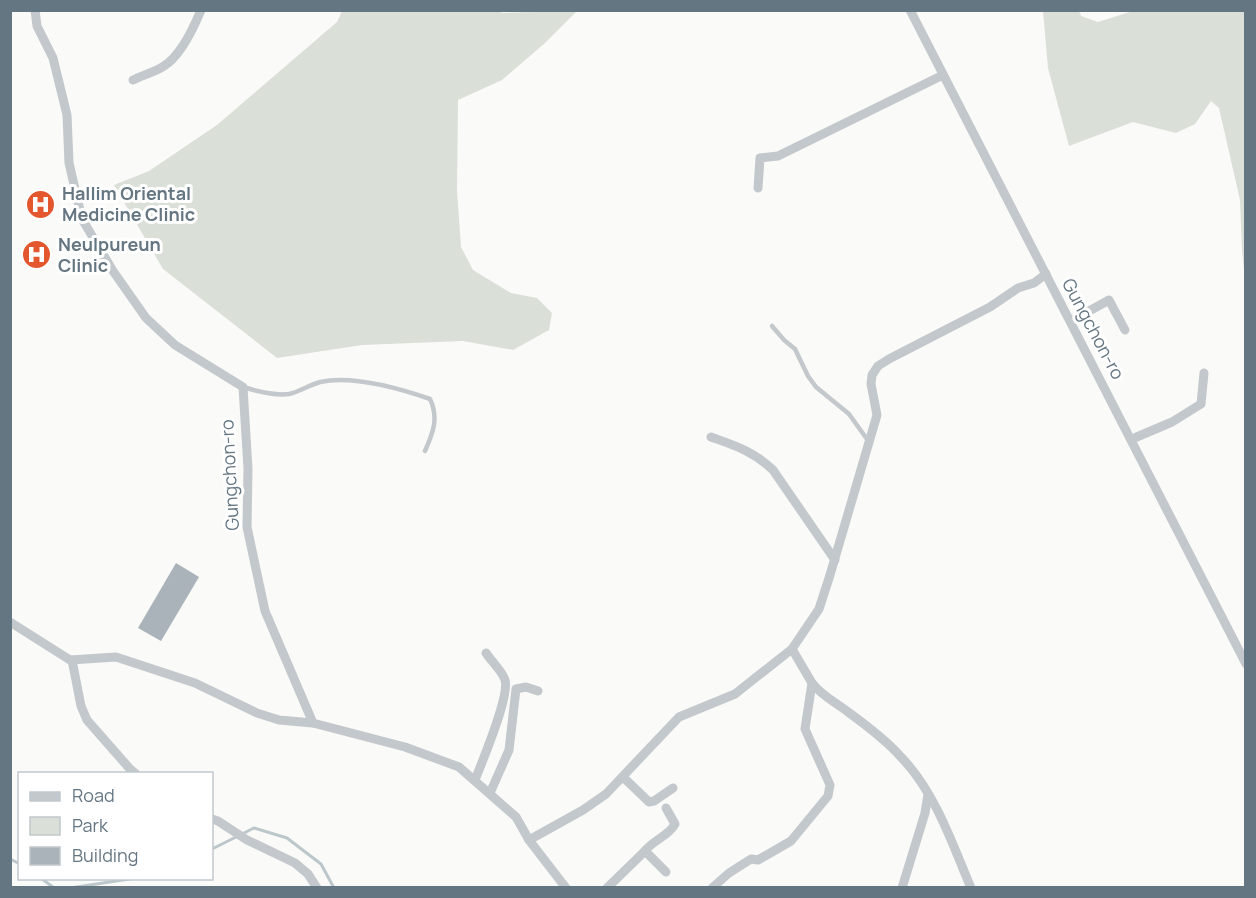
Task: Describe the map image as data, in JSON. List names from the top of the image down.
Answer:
{
  "streets": {
    "street": ["Gungchon-ro"]
  },
  "places": {
    "hospital": ["Hallim Oriental Medicine Clinic", "Neulpureun Clinic"]
  },
  "legend": ["Road", "Park", "Building"]
}
